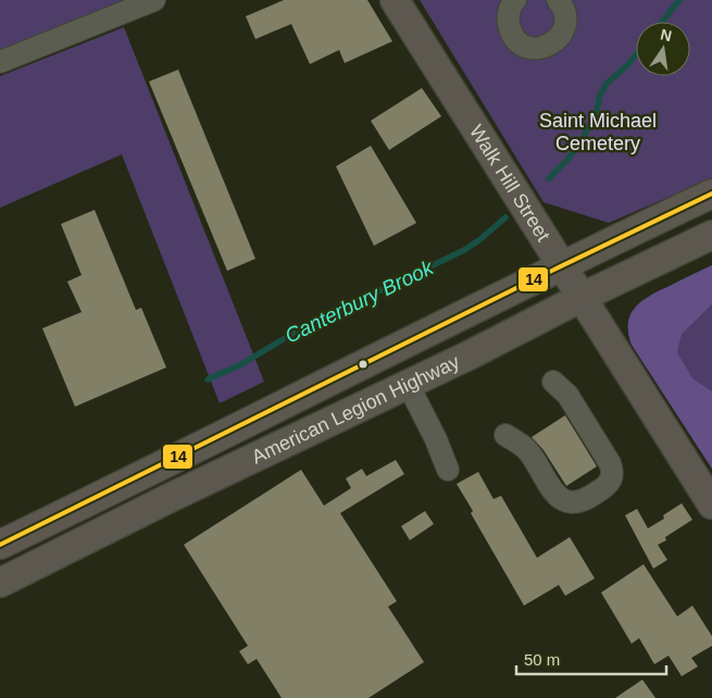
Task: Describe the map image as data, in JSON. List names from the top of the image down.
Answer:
{
  "streets": {
    "main road": ["Walk Hill Street", "American Legion Highway"]
  },
  "crossings": [
    ["Walk Hill Street", "American Legion Highway"]
  ],
  "water": ["Canterbury Brook"],
  "parks": ["Saint Michael Cemetery"],
  "lines": ["transit line 14"],
  "scale_bar": "50 m",
  "north": "top"
}
